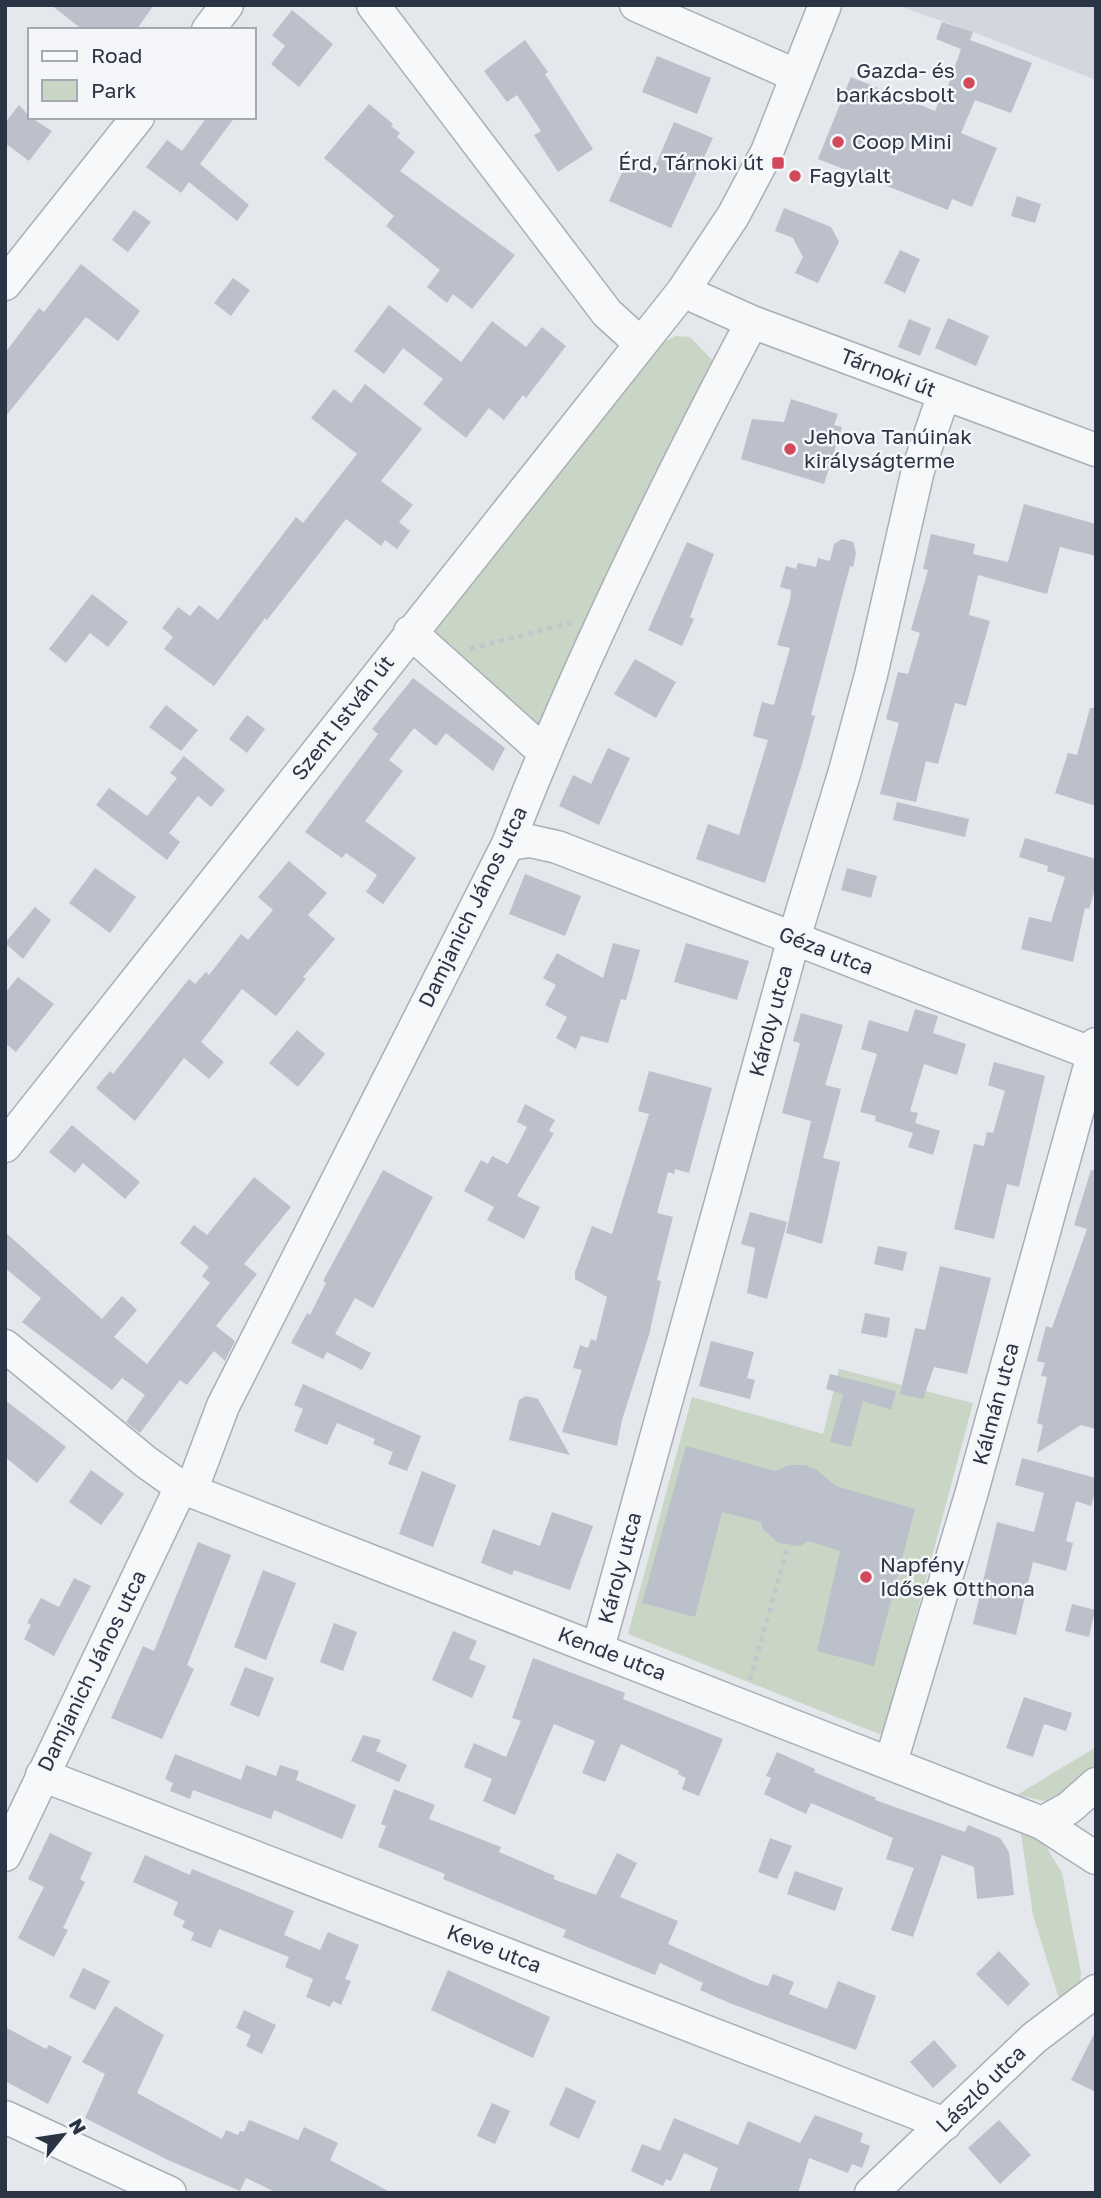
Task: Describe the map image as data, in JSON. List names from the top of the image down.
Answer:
{
  "streets": {
    "street": [
      "Tárnoki út",
      "Szent István út",
      "Damjanich János utca",
      "Géza utca",
      "Károly utca",
      "Kálmán utca",
      "Kende utca",
      "Keve utca",
      "László utca"
    ]
  },
  "crossings": [
    ["Tárnoki út", "Szent István út"],
    ["Tárnoki út", "Damjanich János utca"],
    ["Tárnoki út", "Károly utca"],
    ["Damjanich János utca", "Géza utca"],
    ["Damjanich János utca", "Kende utca"],
    ["Damjanich János utca", "Keve utca"],
    ["Géza utca", "Károly utca"],
    ["Géza utca", "Kálmán utca"],
    ["Károly utca", "Kende utca"],
    ["Kálmán utca", "Kende utca"],
    ["Keve utca", "László utca"]
  ],
  "places": {
    "other": [
      "Gazda- és barkácsbolt",
      "Coop Mini",
      "Fagylalt",
      "Jehova Tanúinak királyságterme",
      "Napfény Idősek Otthona"
    ],
    "transit": ["Érd, Tárnoki út"]
  },
  "legend": ["Road", "Park"],
  "north": "top right"
}
